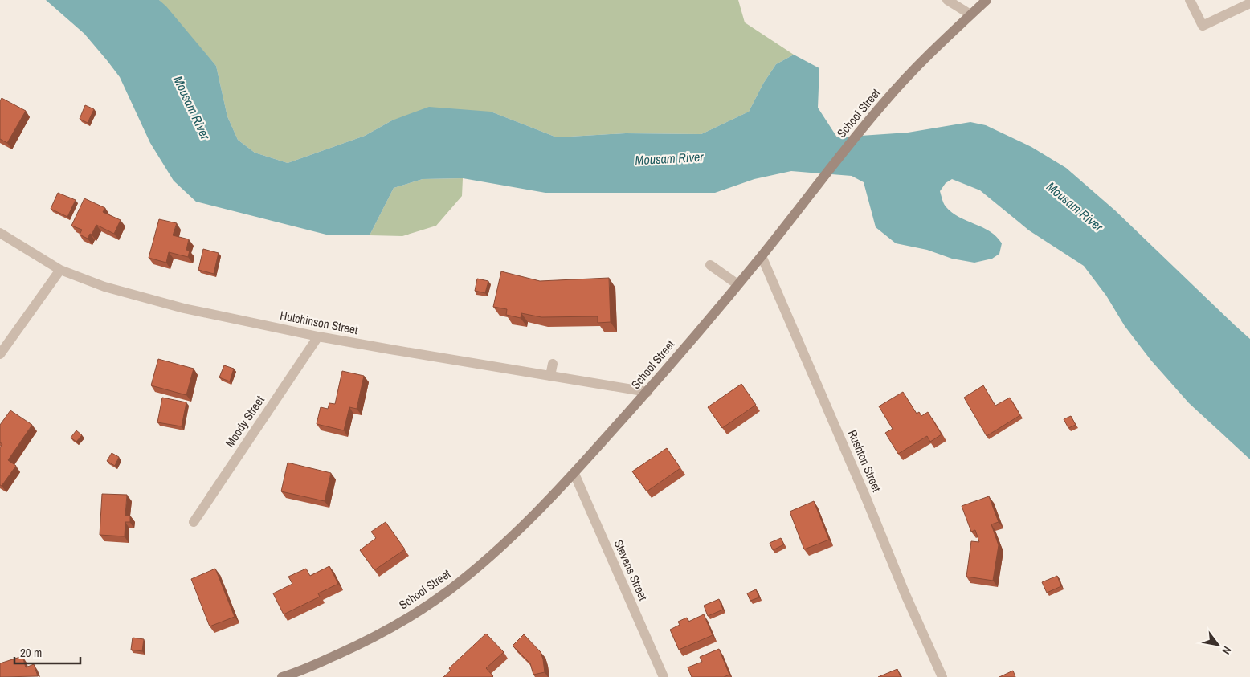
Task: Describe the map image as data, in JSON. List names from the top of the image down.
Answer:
{
  "streets": {
    "street": [
      "School Street",
      "Hutchinson Street",
      "Moody Street",
      "Rushton Street",
      "Stevens Street"
    ]
  },
  "crossings": [
    ["School Street", "Hutchinson Street"],
    ["School Street", "Rushton Street"],
    ["School Street", "Stevens Street"],
    ["Hutchinson Street", "Moody Street"]
  ],
  "water": ["Mousam River"],
  "scale_bar": "20 m",
  "north": "bottom right"
}
